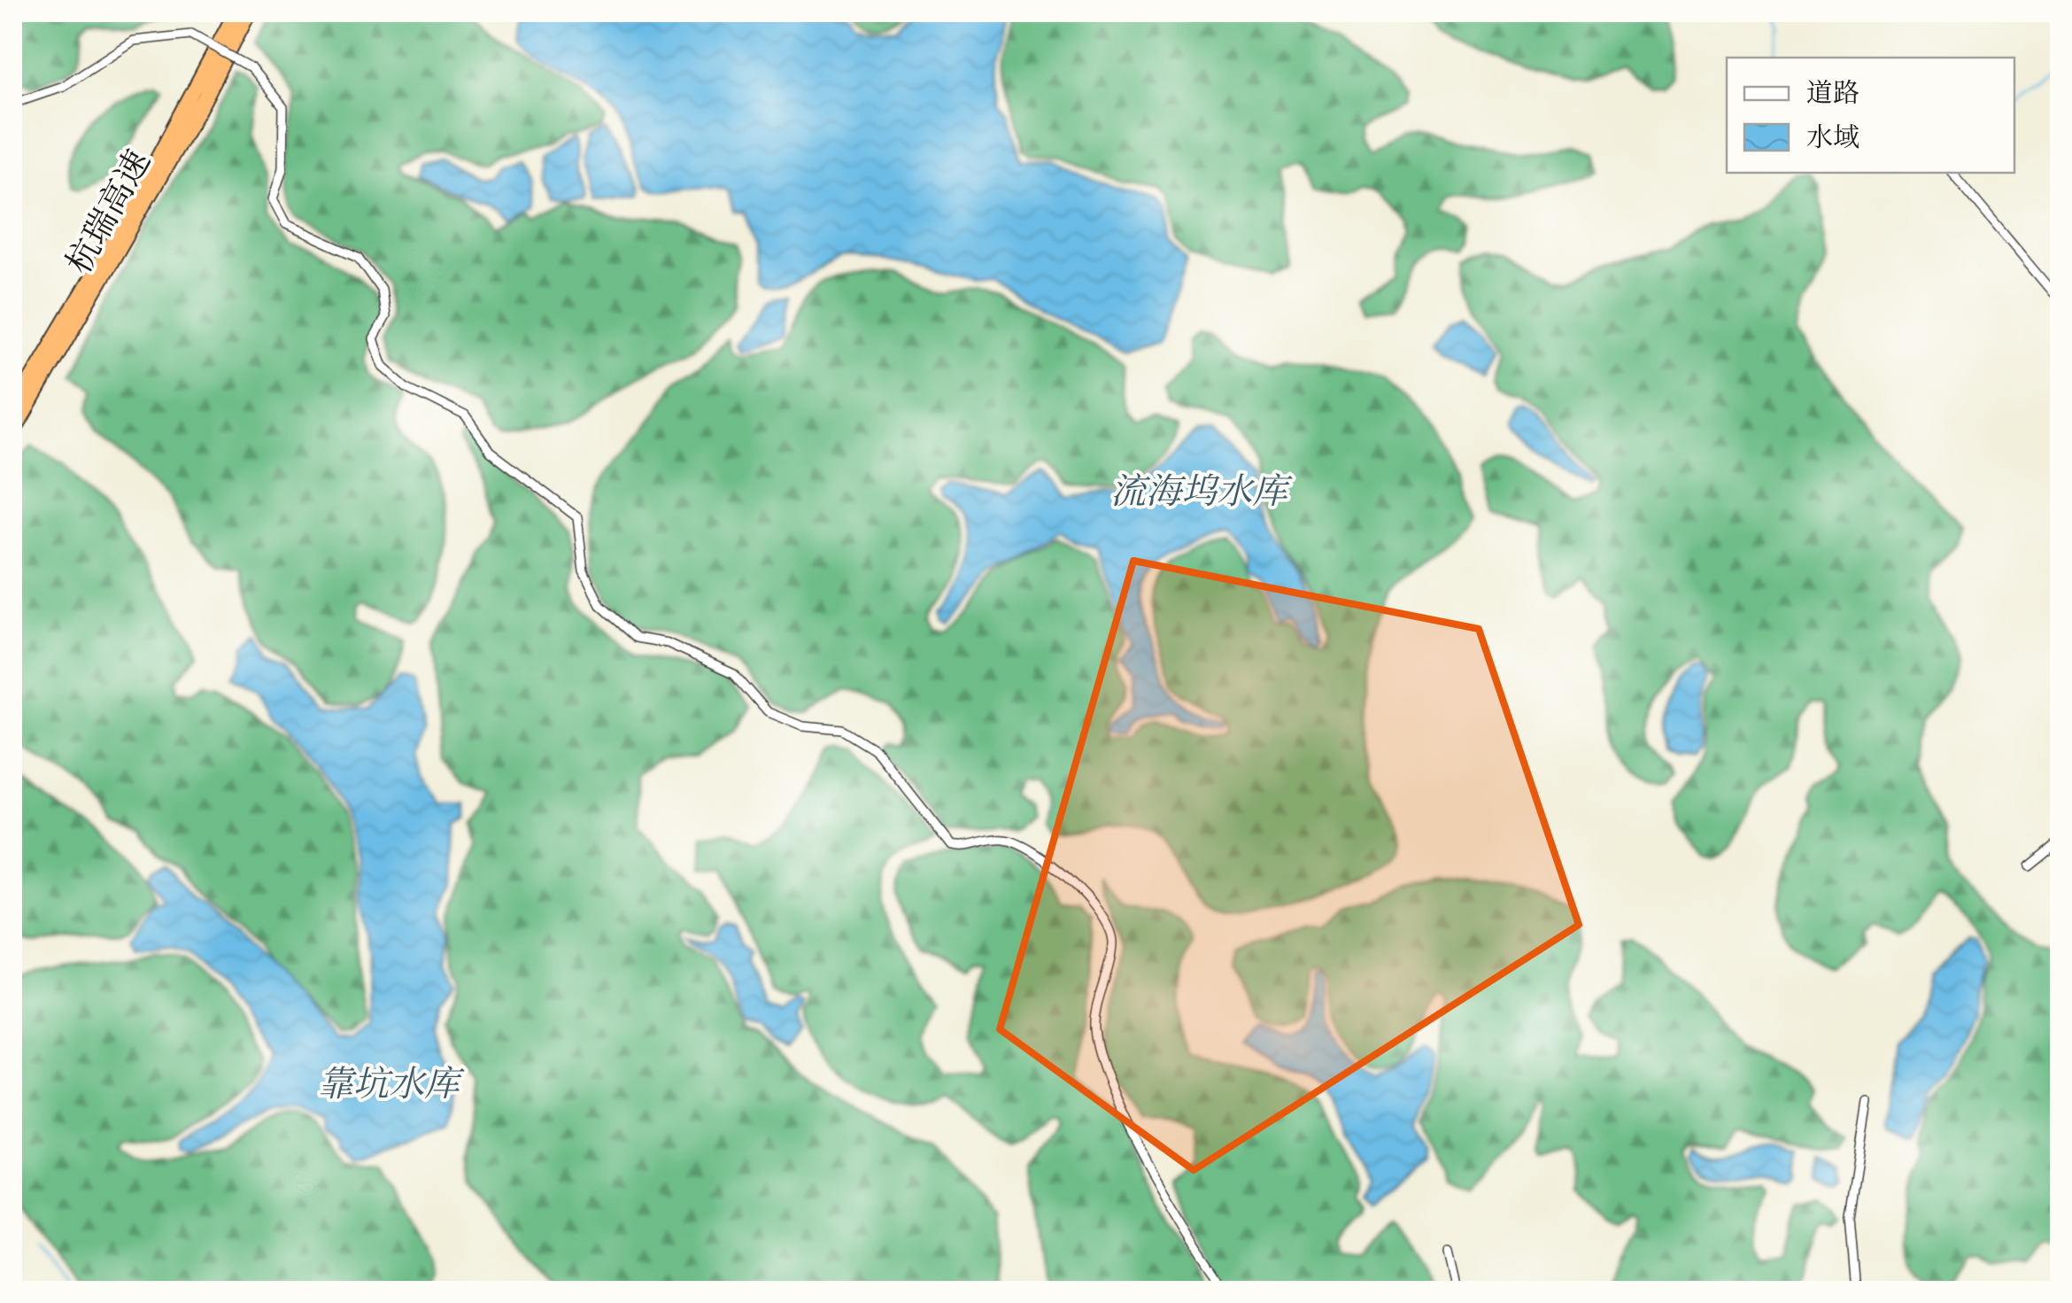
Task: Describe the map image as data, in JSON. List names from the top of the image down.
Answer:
{
  "streets": {
    "highway": ["杭瑞高速"]
  },
  "water": ["流海坞水库", "靠坑水库"],
  "legend": ["道路", "水域"]
}
